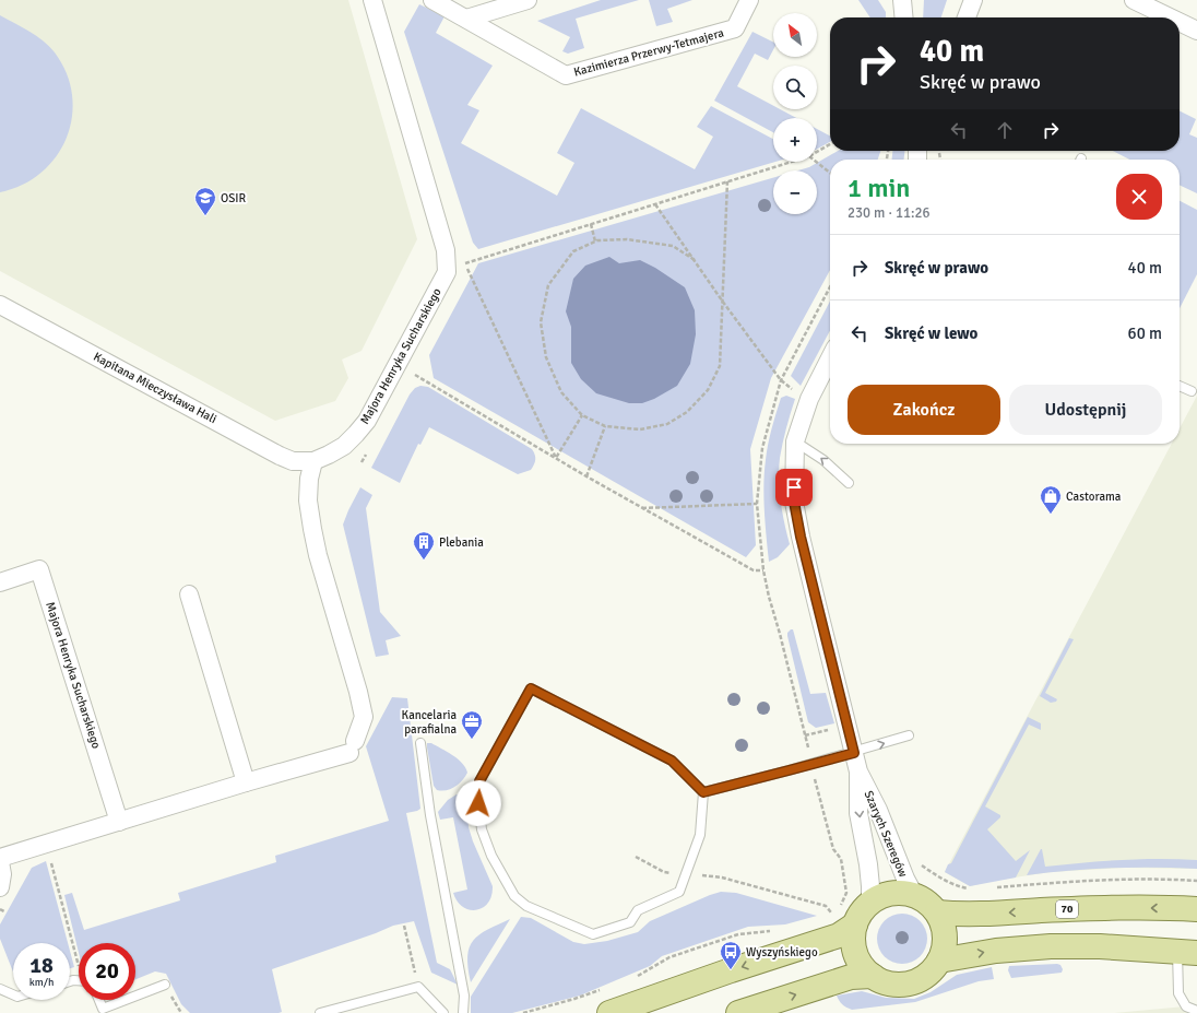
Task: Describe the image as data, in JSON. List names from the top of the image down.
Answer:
{
  "streets": {
    "main road": ["70"],
    "street": [
      "Kazimierza Przerwy-Tetmajera",
      "Majora Henryka Sucharskiego",
      "Kapitana Mieczysława Hali",
      "Szarych Szeregów"
    ]
  },
  "crossings": [
    ["Majora Henryka Sucharskiego", "Kapitana Mieczysława Hali"],
    ["Szarych Szeregów", "70"]
  ],
  "places": {
    "school or university": ["OSIR"],
    "shop": ["Castorama"],
    "building": ["Plebania"],
    "office": ["Kancelaria parafialna"],
    "bus stop": ["Wyszyńskiego"]
  },
  "north": "top left",
  "page": {
    "map_buttons": ["+", "−"],
    "turn": ["40 m", "Skręć w prawo"],
    "heading": ["1 min", "230 m · 11:26"],
    "list": [
      {
        "name": "Skręć w prawo",
        "value": "40 m"
      },
      {
        "name": "Skręć w lewo",
        "value": "60 m"
      }
    ],
    "buttons": ["Zakończ", "Udostępnij"],
    "speed": "18 km/h",
    "limit": "20"
  }
}
